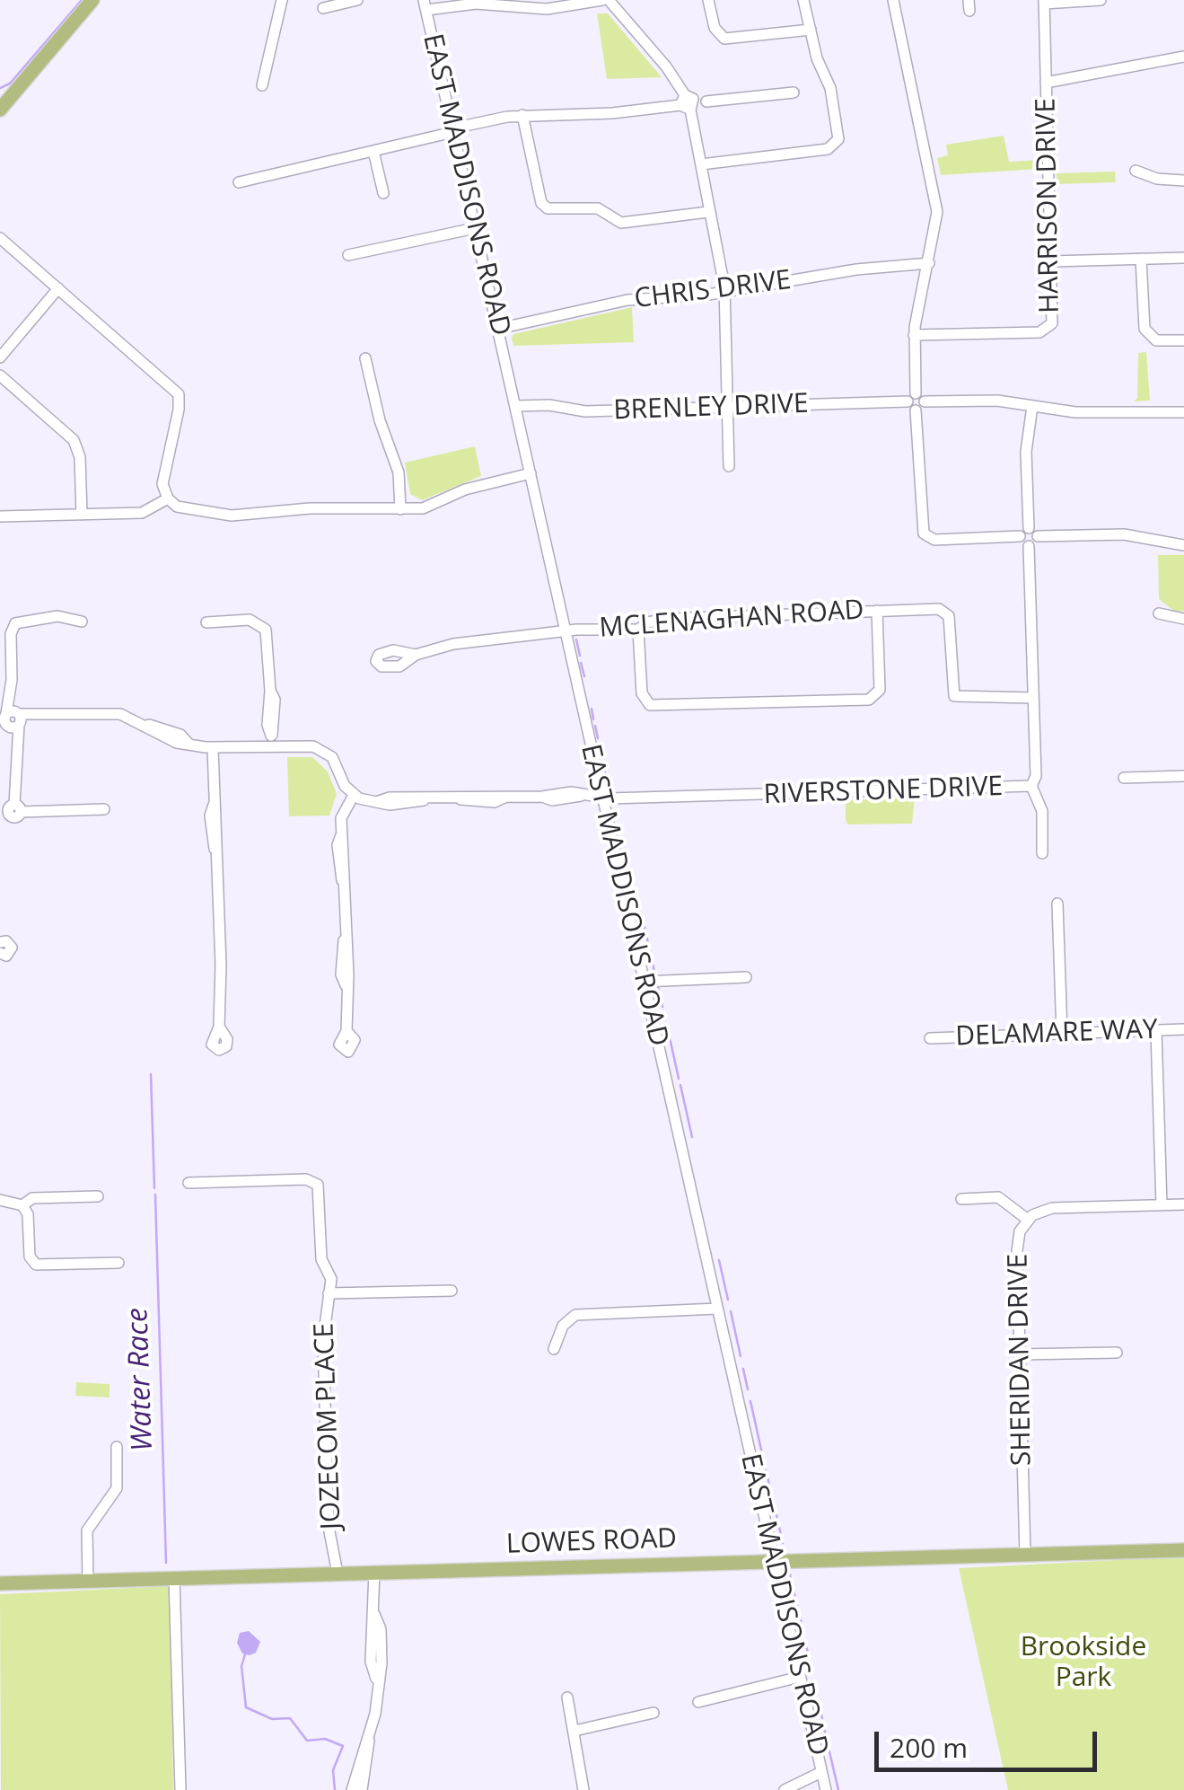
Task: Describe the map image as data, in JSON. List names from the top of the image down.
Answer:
{
  "streets": {
    "main road": ["LOWES ROAD"],
    "street": [
      "EAST MADDISONS ROAD",
      "HARRISON DRIVE",
      "CHRIS DRIVE",
      "BRENLEY DRIVE",
      "MCLENAGHAN ROAD",
      "RIVERSTONE DRIVE",
      "DELAMARE WAY",
      "SHERIDAN DRIVE",
      "JOZECOM PLACE"
    ]
  },
  "crossings": [
    ["EAST MADDISONS ROAD", "CHRIS DRIVE"],
    ["EAST MADDISONS ROAD", "BRENLEY DRIVE"],
    ["EAST MADDISONS ROAD", "MCLENAGHAN ROAD"],
    ["EAST MADDISONS ROAD", "RIVERSTONE DRIVE"],
    ["EAST MADDISONS ROAD", "LOWES ROAD"],
    ["MCLENAGHAN ROAD", "RIVERSTONE DRIVE"],
    ["SHERIDAN DRIVE", "LOWES ROAD"],
    ["JOZECOM PLACE", "LOWES ROAD"]
  ],
  "water": ["Water Race"],
  "parks": ["Brookside Park"],
  "scale_bar": "200 m"
}
